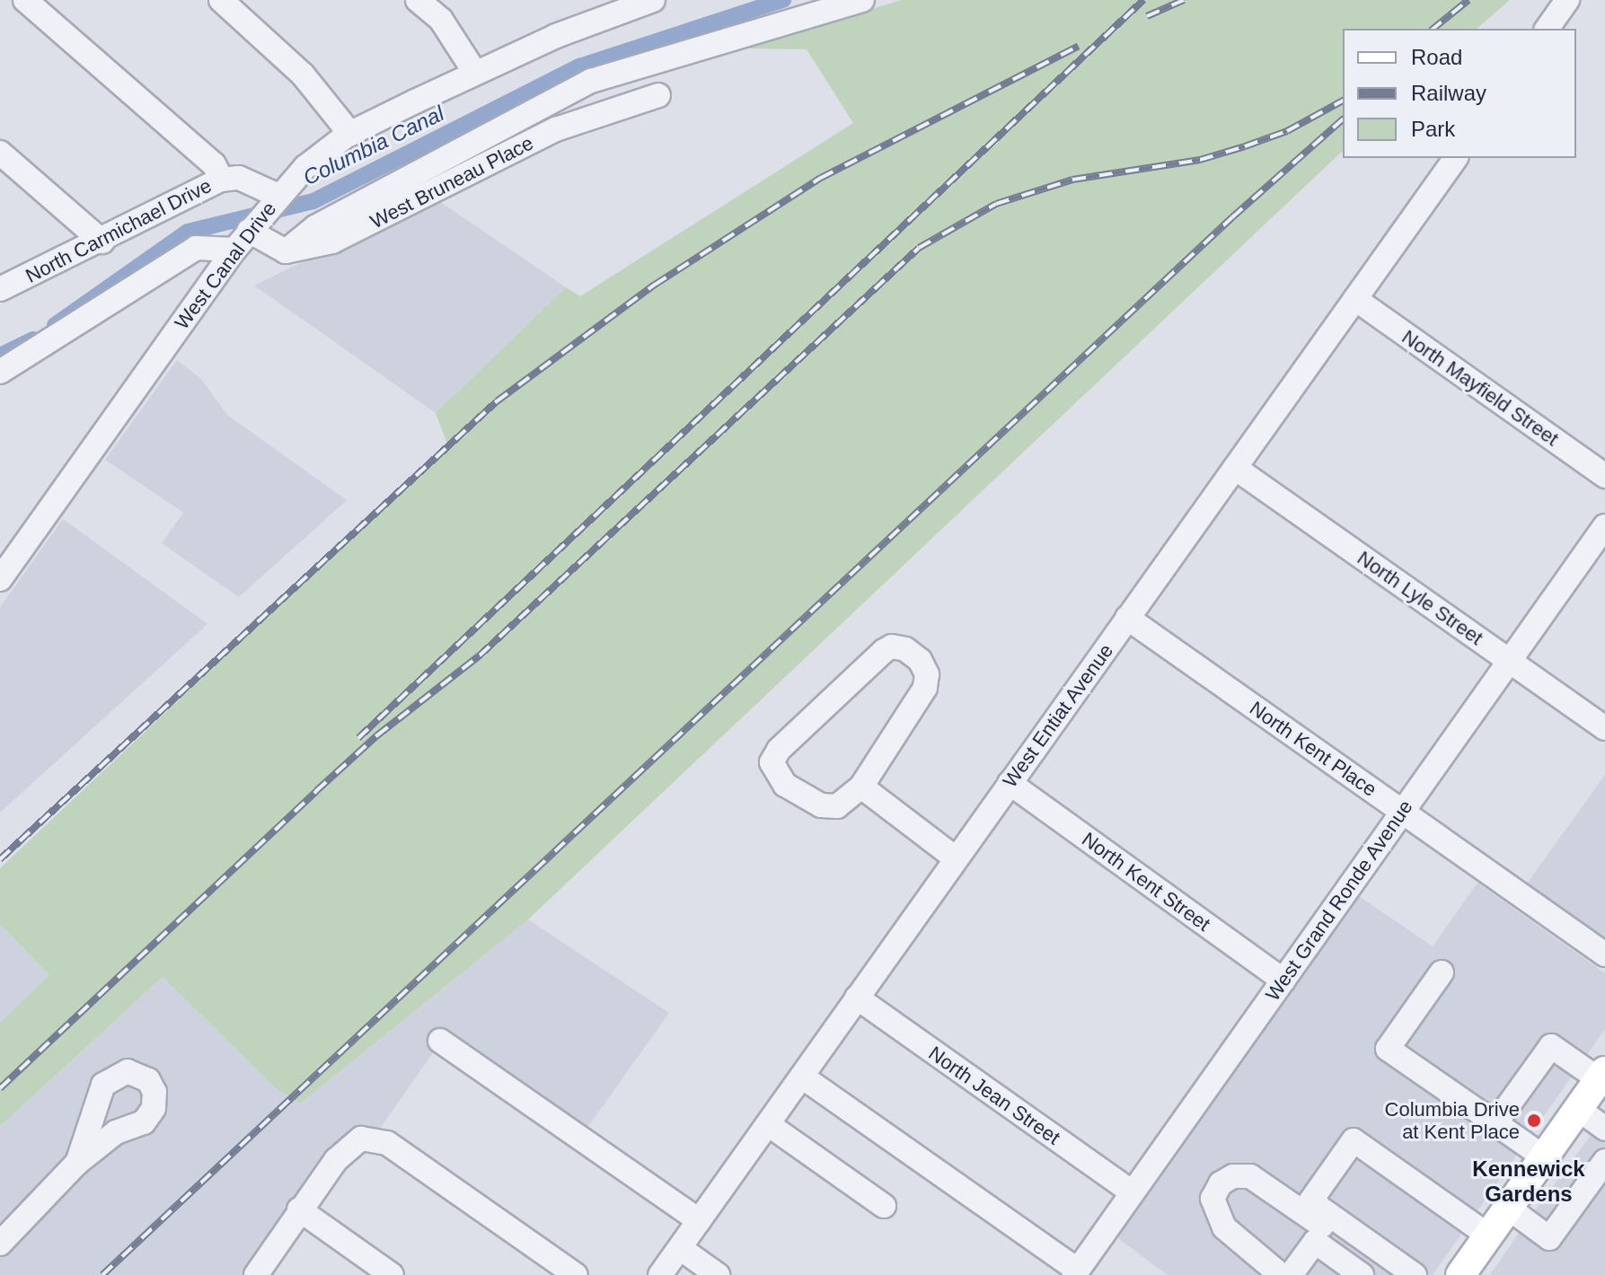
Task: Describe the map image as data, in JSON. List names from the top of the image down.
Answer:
{
  "streets": {
    "street": [
      "West Bruneau Place",
      "North Carmichael Drive",
      "West Canal Drive",
      "North Mayfield Street",
      "North Lyle Street",
      "West Entiat Avenue",
      "North Kent Place",
      "North Kent Street",
      "West Grand Ronde Avenue",
      "North Jean Street"
    ]
  },
  "crossings": [
    ["North Carmichael Drive", "West Canal Drive"],
    ["North Mayfield Street", "West Entiat Avenue"],
    ["North Lyle Street", "West Entiat Avenue"],
    ["North Lyle Street", "West Grand Ronde Avenue"],
    ["West Entiat Avenue", "North Kent Place"],
    ["West Entiat Avenue", "North Kent Street"],
    ["West Entiat Avenue", "North Jean Street"],
    ["North Kent Place", "West Grand Ronde Avenue"],
    ["North Kent Street", "West Grand Ronde Avenue"],
    ["West Grand Ronde Avenue", "North Jean Street"]
  ],
  "districts": ["Kennewick Gardens"],
  "water": ["Columbia Canal"],
  "places": ["Columbia Drive at Kent Place"],
  "legend": ["Road", "Railway", "Park"]
}
